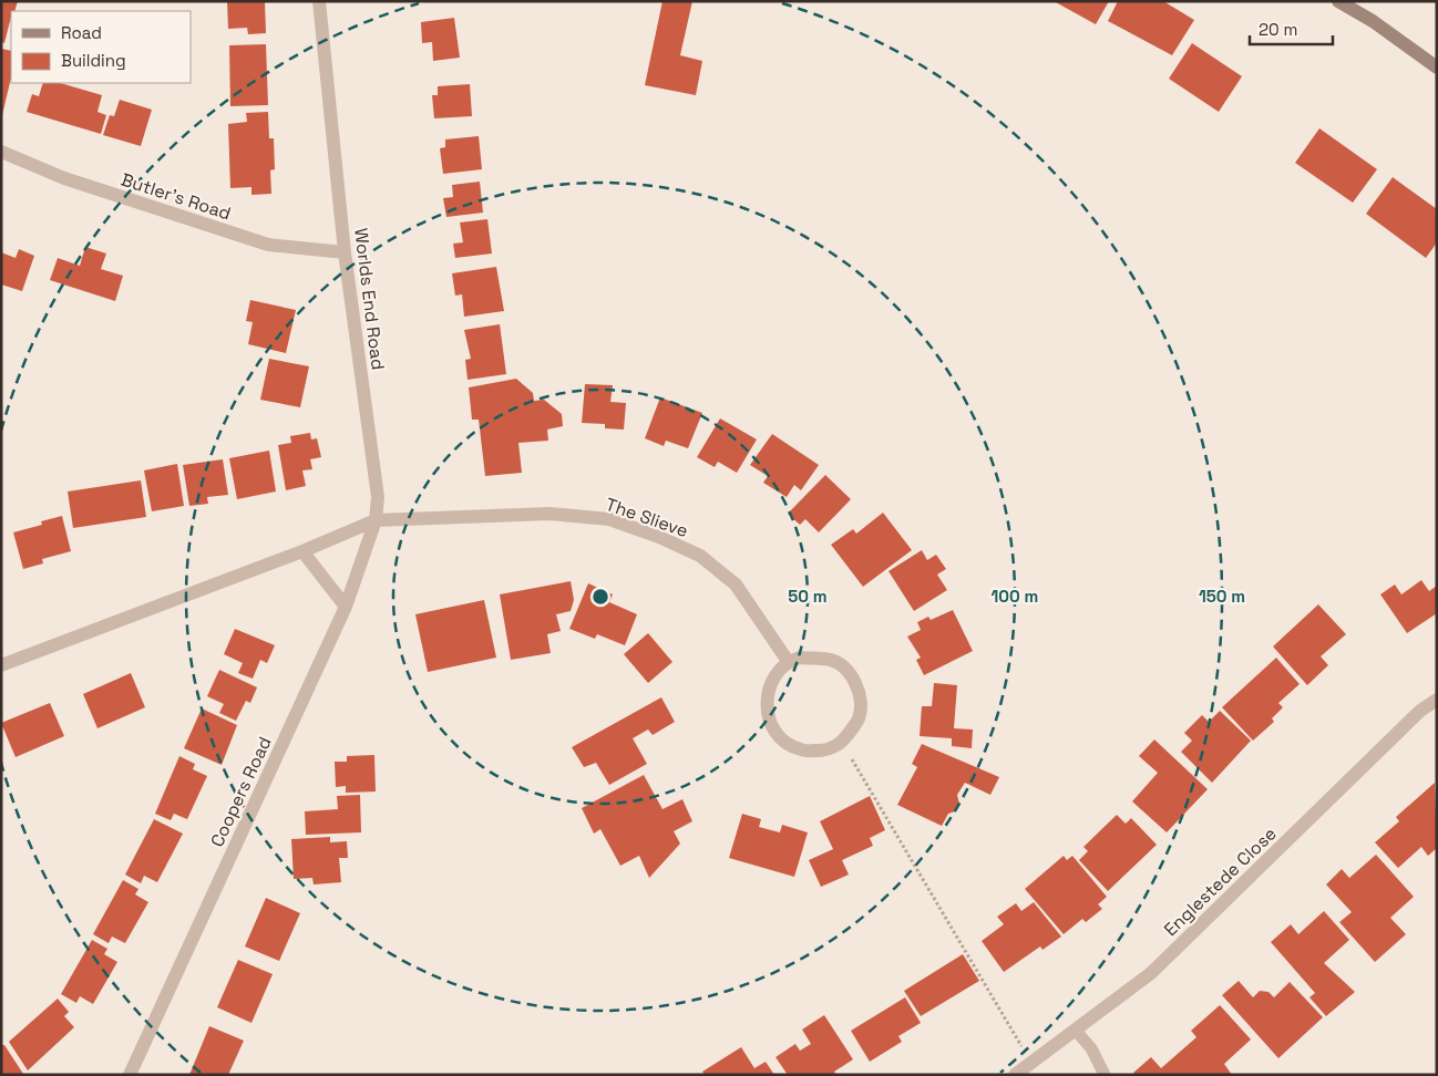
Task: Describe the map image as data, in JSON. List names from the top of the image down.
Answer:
{
  "streets": {
    "street": [
      "Butler's Road",
      "Worlds End Road",
      "The Slieve",
      "Coopers Road",
      "Englestede Close"
    ]
  },
  "crossings": [
    ["Butler's Road", "Worlds End Road"],
    ["Worlds End Road", "The Slieve"],
    ["Worlds End Road", "Coopers Road"],
    ["The Slieve", "Coopers Road"]
  ],
  "legend": ["Road", "Building"],
  "scale_bar": "20 m",
  "rings": ["50 m", "100 m", "150 m"]
}
